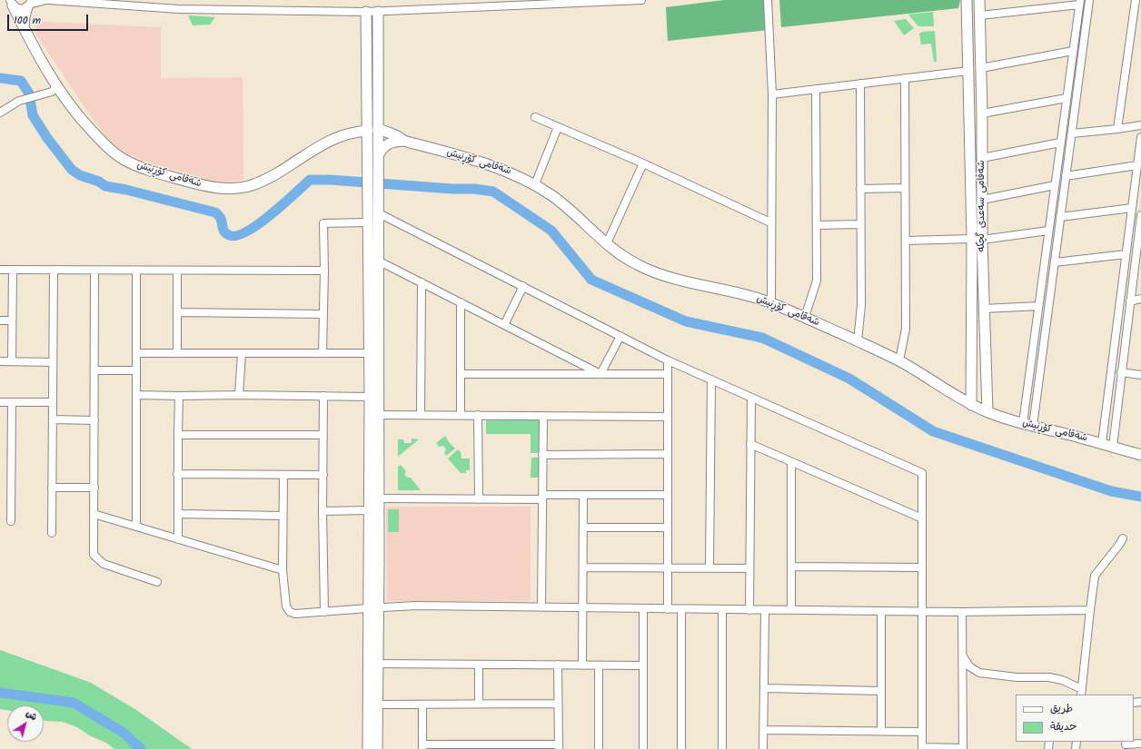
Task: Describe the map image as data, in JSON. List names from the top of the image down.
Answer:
{
  "streets": {
    "main road": ["شەقامی کۆڕنیش", "شەقامی سەعدی گچکە"]
  },
  "crossings": [
    ["شەقامی کۆڕنیش", "شەقامی سەعدی گچکە"]
  ],
  "legend": ["طريق", "حديقة"],
  "scale_bar": "100 m",
  "north": "top right"
}
